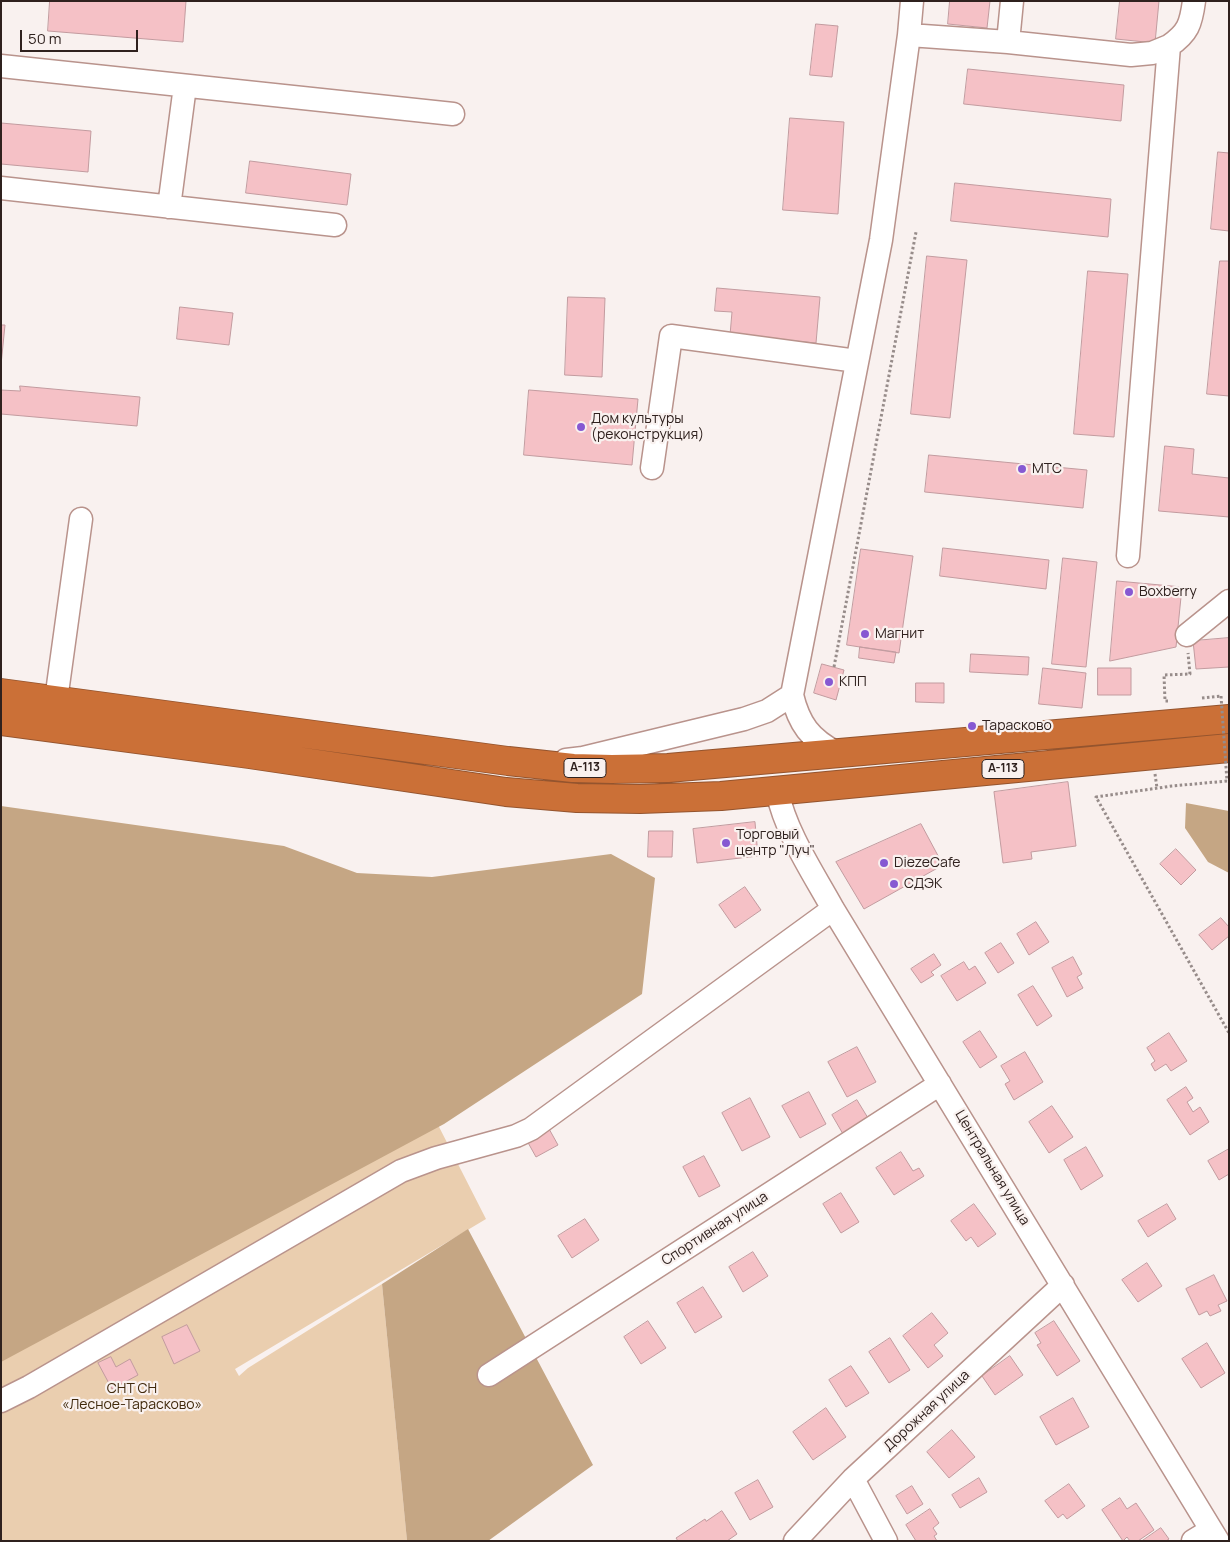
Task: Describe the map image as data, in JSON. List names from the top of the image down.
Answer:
{
  "streets": {
    "highway": ["А-113"],
    "street": ["Центральная улица", "Спортивная улица", "Дорожная улица"]
  },
  "crossings": [
    ["А-113", "Центральная улица"],
    ["Центральная улица", "Спортивная улица"],
    ["Центральная улица", "Дорожная улица"]
  ],
  "parks": ["СНТ СН «Лесное-Тарасково»"],
  "places": [
    "Дом культуры (реконструкция)",
    "МТС",
    "Boxberry",
    "Магнит",
    "КПП",
    "Тарасково",
    "Торговый центр \"Луч\"",
    "DiezeCafe",
    "СДЭК"
  ],
  "scale_bar": "50 m"
}
